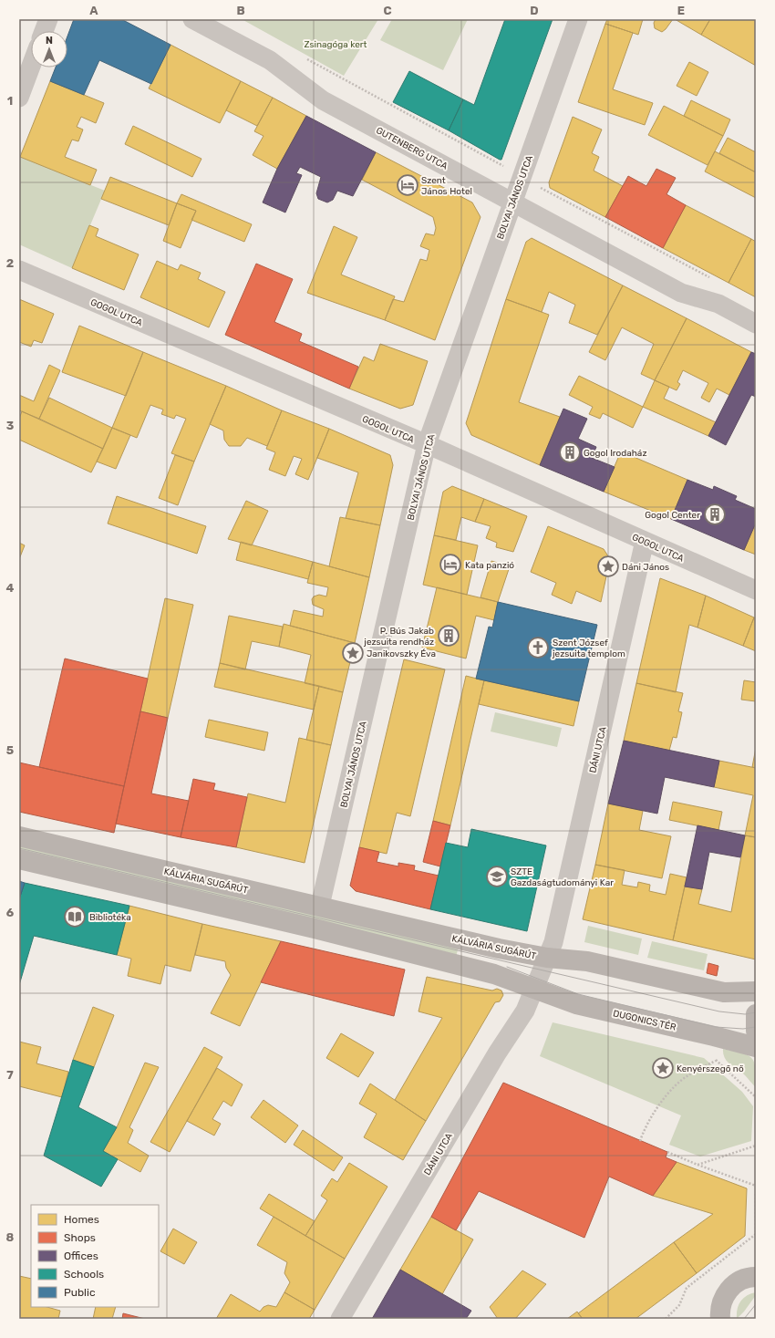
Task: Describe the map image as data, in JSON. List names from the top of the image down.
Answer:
{
  "streets": {
    "street": [
      "GUTENBERG UTCA",
      "BOLYAI JÁNOS UTCA",
      "GOGOL UTCA",
      "DÁNI UTCA",
      "KÁLVÁRIA SUGÁRÚT",
      "DUGONICS TÉR"
    ]
  },
  "crossings": [
    ["GUTENBERG UTCA", "BOLYAI JÁNOS UTCA"],
    ["BOLYAI JÁNOS UTCA", "GOGOL UTCA"],
    ["BOLYAI JÁNOS UTCA", "KÁLVÁRIA SUGÁRÚT"],
    ["GOGOL UTCA", "DÁNI UTCA"],
    ["DÁNI UTCA", "KÁLVÁRIA SUGÁRÚT"],
    ["DÁNI UTCA", "DUGONICS TÉR"],
    ["KÁLVÁRIA SUGÁRÚT", "DUGONICS TÉR"]
  ],
  "parks": ["Zsinagóga kert"],
  "places": {
    "hotel": ["Szent János Hotel", "Kata panzió"],
    "building": ["Gogol Irodaház", "Gogol Center", "P. Bús Jakab jezsuita rendház"],
    "place": ["Dáni János", "Janikovszky Éva", "Kenyérszegő nő"],
    "church": ["Szent József jezsuita templom"],
    "school or university": ["SZTE Gazdaságtudományi Kar"],
    "library": ["Bibliotéka"]
  },
  "legend": [
    "Homes",
    "Shops",
    "Offices",
    "Schools",
    "Public"
  ],
  "north": "top",
  "grid": {
    "columns": [
      "A",
      "B",
      "C",
      "D",
      "E"
    ],
    "rows": [
      "1",
      "2",
      "3",
      "4",
      "5",
      "6",
      "7",
      "8"
    ]
  }
}
